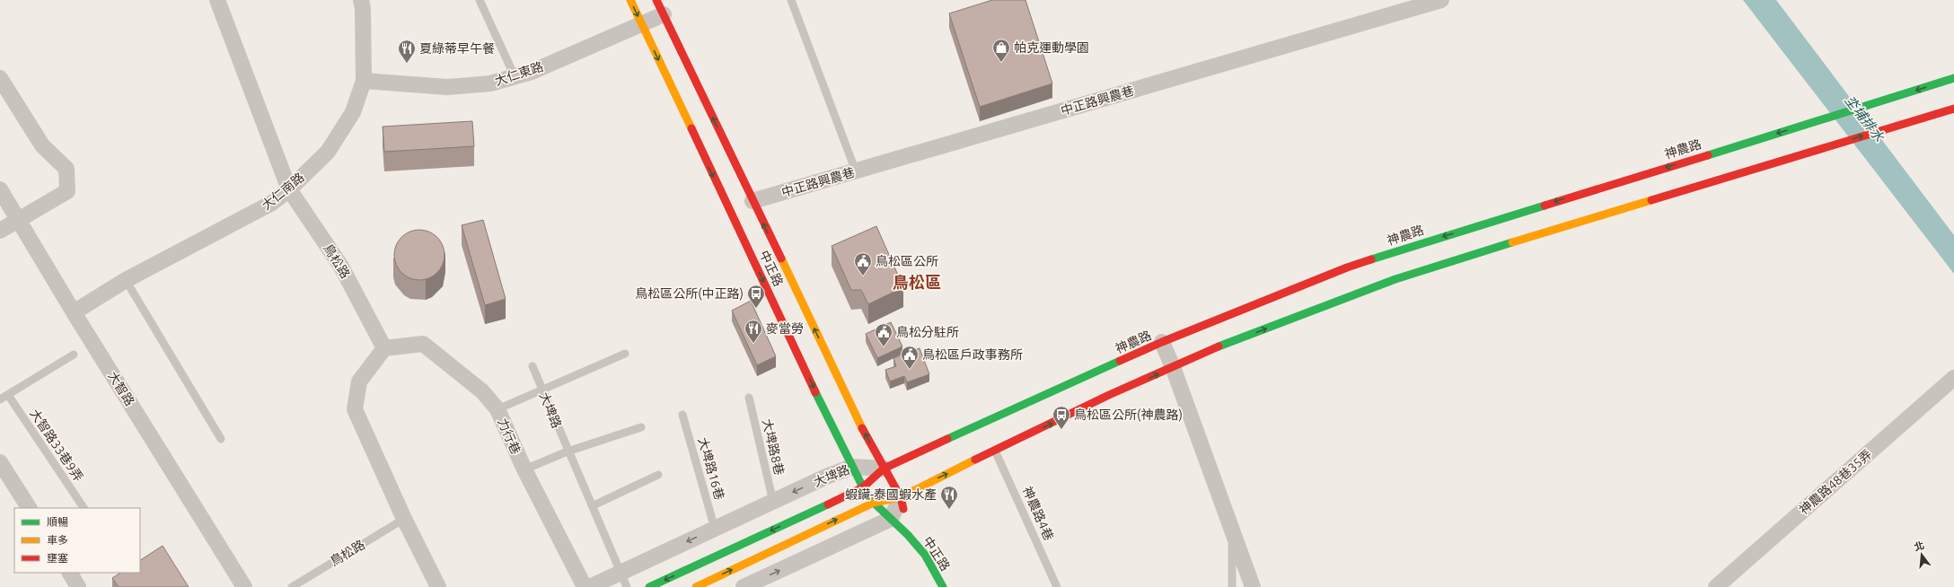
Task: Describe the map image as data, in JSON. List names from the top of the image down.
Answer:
{
  "streets": {
    "street": [
      "大仁東路",
      "中正路興農巷",
      "神農路",
      "大仁南路",
      "鳥松路",
      "中正路",
      "大智路",
      "大埤路",
      "力行巷",
      "神農路48巷35弄"
    ],
    "lane": [
      "大智路33巷9弄",
      "大埤路8巷",
      "大埤路16巷",
      "神農路4巷"
    ]
  },
  "crossings": [
    ["大仁東路", "大仁南路"],
    ["大仁東路", "中正路"],
    ["中正路興農巷", "中正路"],
    ["神農路", "中正路"],
    ["神農路", "大埤路"],
    ["大仁南路", "鳥松路"],
    ["大仁南路", "大智路"],
    ["鳥松路", "力行巷"],
    ["中正路", "大埤路"],
    ["大埤路", "大埤路8巷"],
    ["大埤路", "大埤路16巷"]
  ],
  "districts": ["鳥松區"],
  "water": ["坔埔排水"],
  "places": {
    "shop": ["帕克運動學園"],
    "restaurant": ["夏綠蒂早午餐", "麥當勞", "蝦鑶-泰國蝦水產"],
    "public building": ["鳥松區公所", "鳥松分駐所", "鳥松區戶政事務所"],
    "bus stop": ["鳥松區公所(中正路)", "鳥松區公所(神農路)"]
  },
  "legend": ["順暢", "車多", "壅塞"],
  "north": "top"
}
